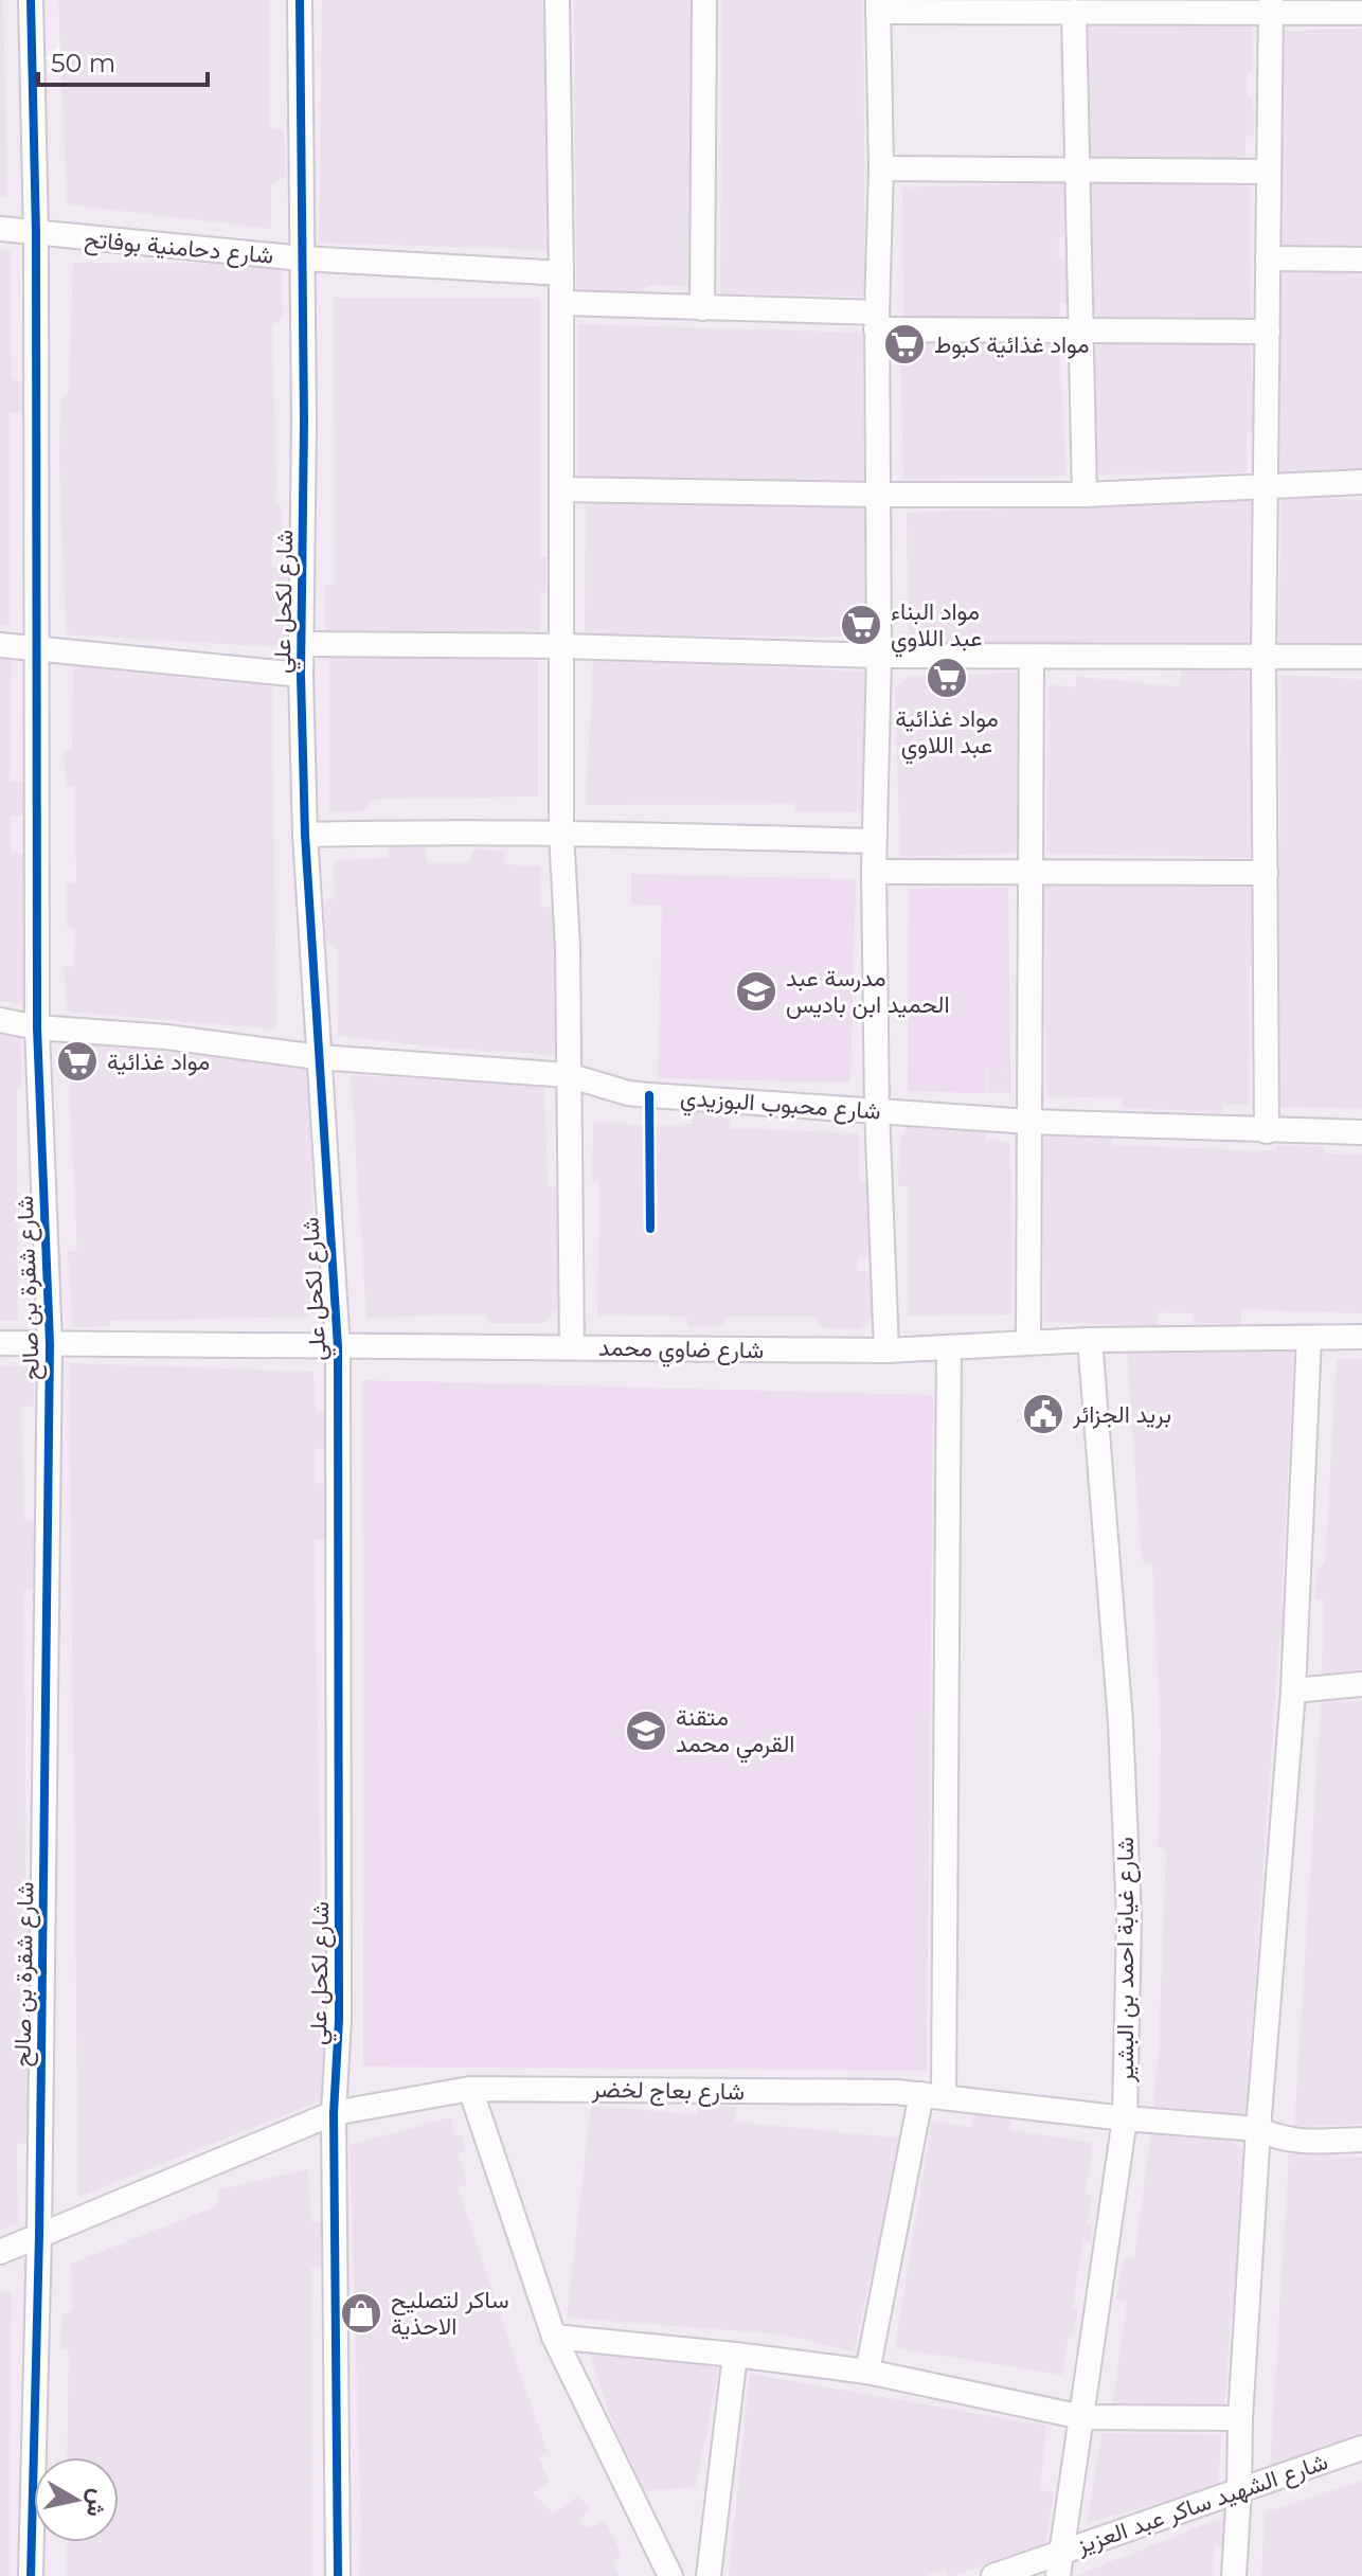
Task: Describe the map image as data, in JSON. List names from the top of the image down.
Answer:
{
  "streets": {
    "street": [
      "شارع دحامنية بوفاتح",
      "شارع لكحل علي",
      "شارع محبوب البوزيدي",
      "شارع شقرة بن صالح",
      "شارع ضاوي محمد",
      "شارع غيابة احمد بن البشير",
      "شارع بعاج لخضر",
      "شارع الشهيد ساكر عبد العزيز"
    ]
  },
  "crossings": [
    ["شارع دحامنية بوفاتح", "شارع لكحل علي"],
    ["شارع دحامنية بوفاتح", "شارع شقرة بن صالح"],
    ["شارع لكحل علي", "شارع محبوب البوزيدي"],
    ["شارع لكحل علي", "شارع ضاوي محمد"],
    ["شارع لكحل علي", "شارع بعاج لخضر"],
    ["شارع محبوب البوزيدي", "شارع شقرة بن صالح"],
    ["شارع شقرة بن صالح", "شارع ضاوي محمد"],
    ["شارع شقرة بن صالح", "شارع بعاج لخضر"],
    ["شارع ضاوي محمد", "شارع غيابة احمد بن البشير"],
    ["شارع غيابة احمد بن البشير", "شارع بعاج لخضر"],
    ["شارع غيابة احمد بن البشير", "شارع الشهيد ساكر عبد العزيز"]
  ],
  "places": {
    "supermarket": [
      "مواد غذائية كبوط",
      "مواد البناء عبد اللاوي",
      "مواد غذائية عبد اللاوي",
      "مواد غذائية"
    ],
    "school or university": ["مدرسة عبد الحميد ابن باديس", "متقنة القرمي محمد"],
    "public building": ["بريد الجزائر"],
    "shop": ["ساكر لتصليح الاحذية"]
  },
  "scale_bar": "50 m",
  "north": "right"
}
